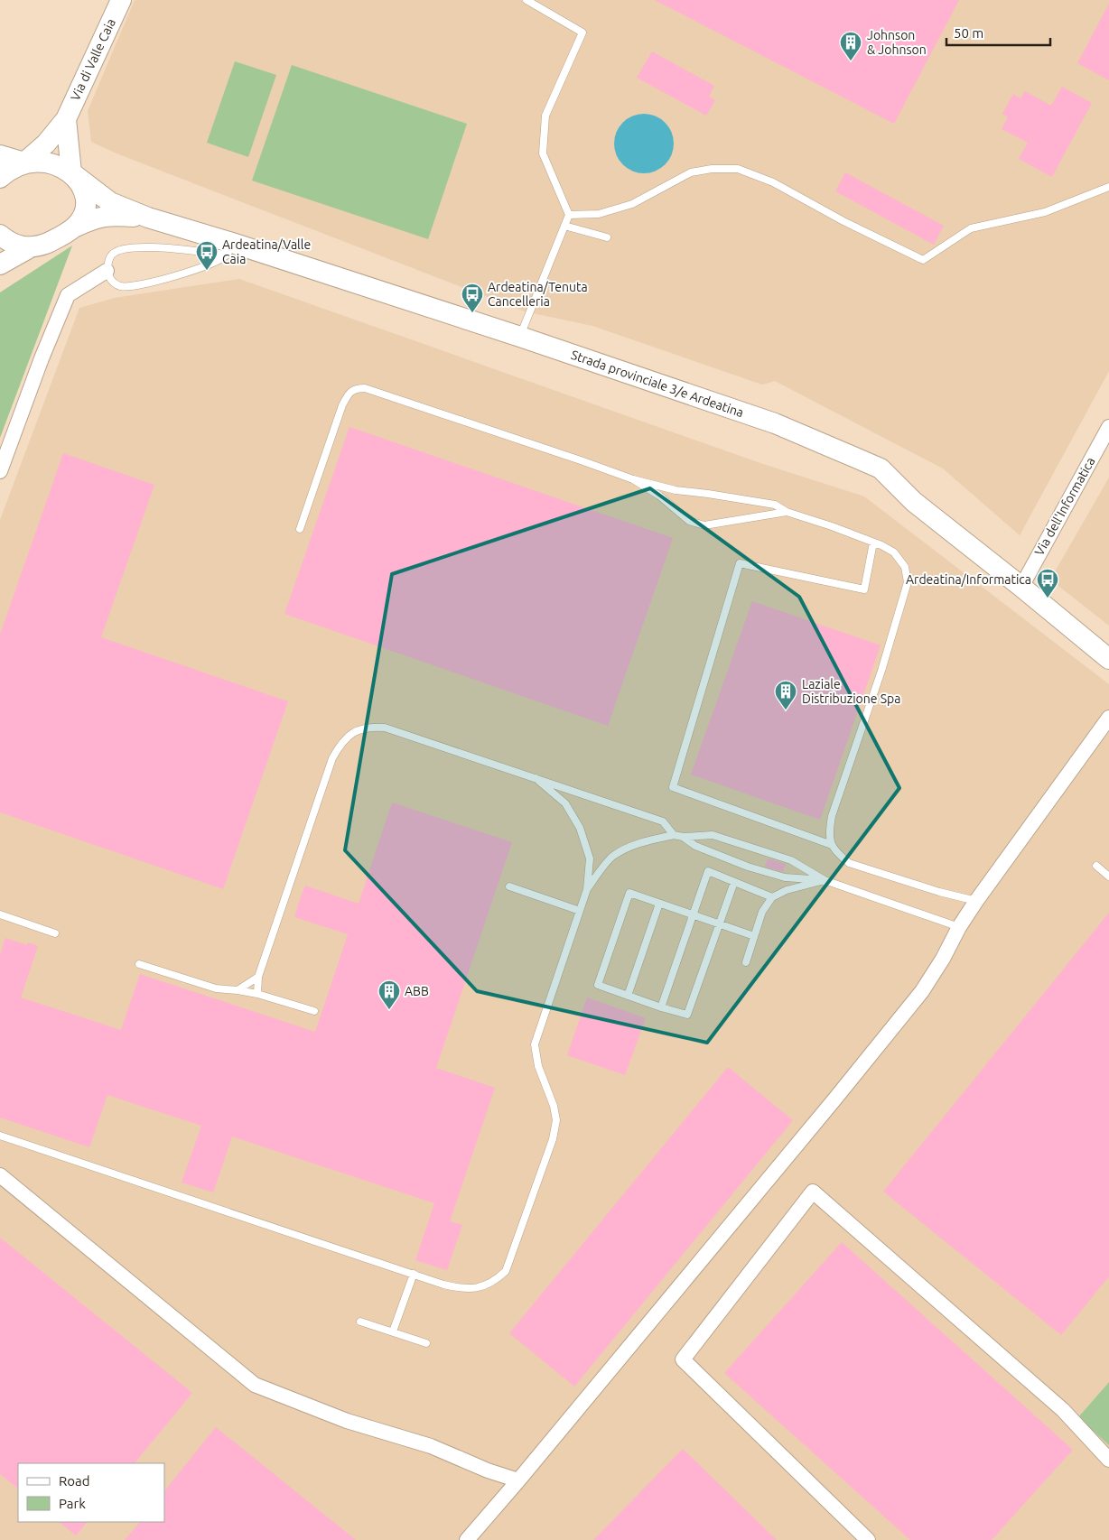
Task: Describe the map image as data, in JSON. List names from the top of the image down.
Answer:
{
  "streets": {
    "main road": ["Via di Valle Caia", "Strada provinciale 3/e Ardeatina"],
    "street": ["Via dell'Informatica"]
  },
  "crossings": [
    ["Strada provinciale 3/e Ardeatina", "Via dell'Informatica"]
  ],
  "places": {
    "building": ["Johnson & Johnson", "Laziale Distribuzione Spa", "ABB"],
    "bus stop": ["Ardeatina/Valle Caia", "Ardeatina/Tenuta Cancelleria", "Ardeatina/Informatica"]
  },
  "legend": ["Road", "Park"],
  "scale_bar": "50 m"
}
